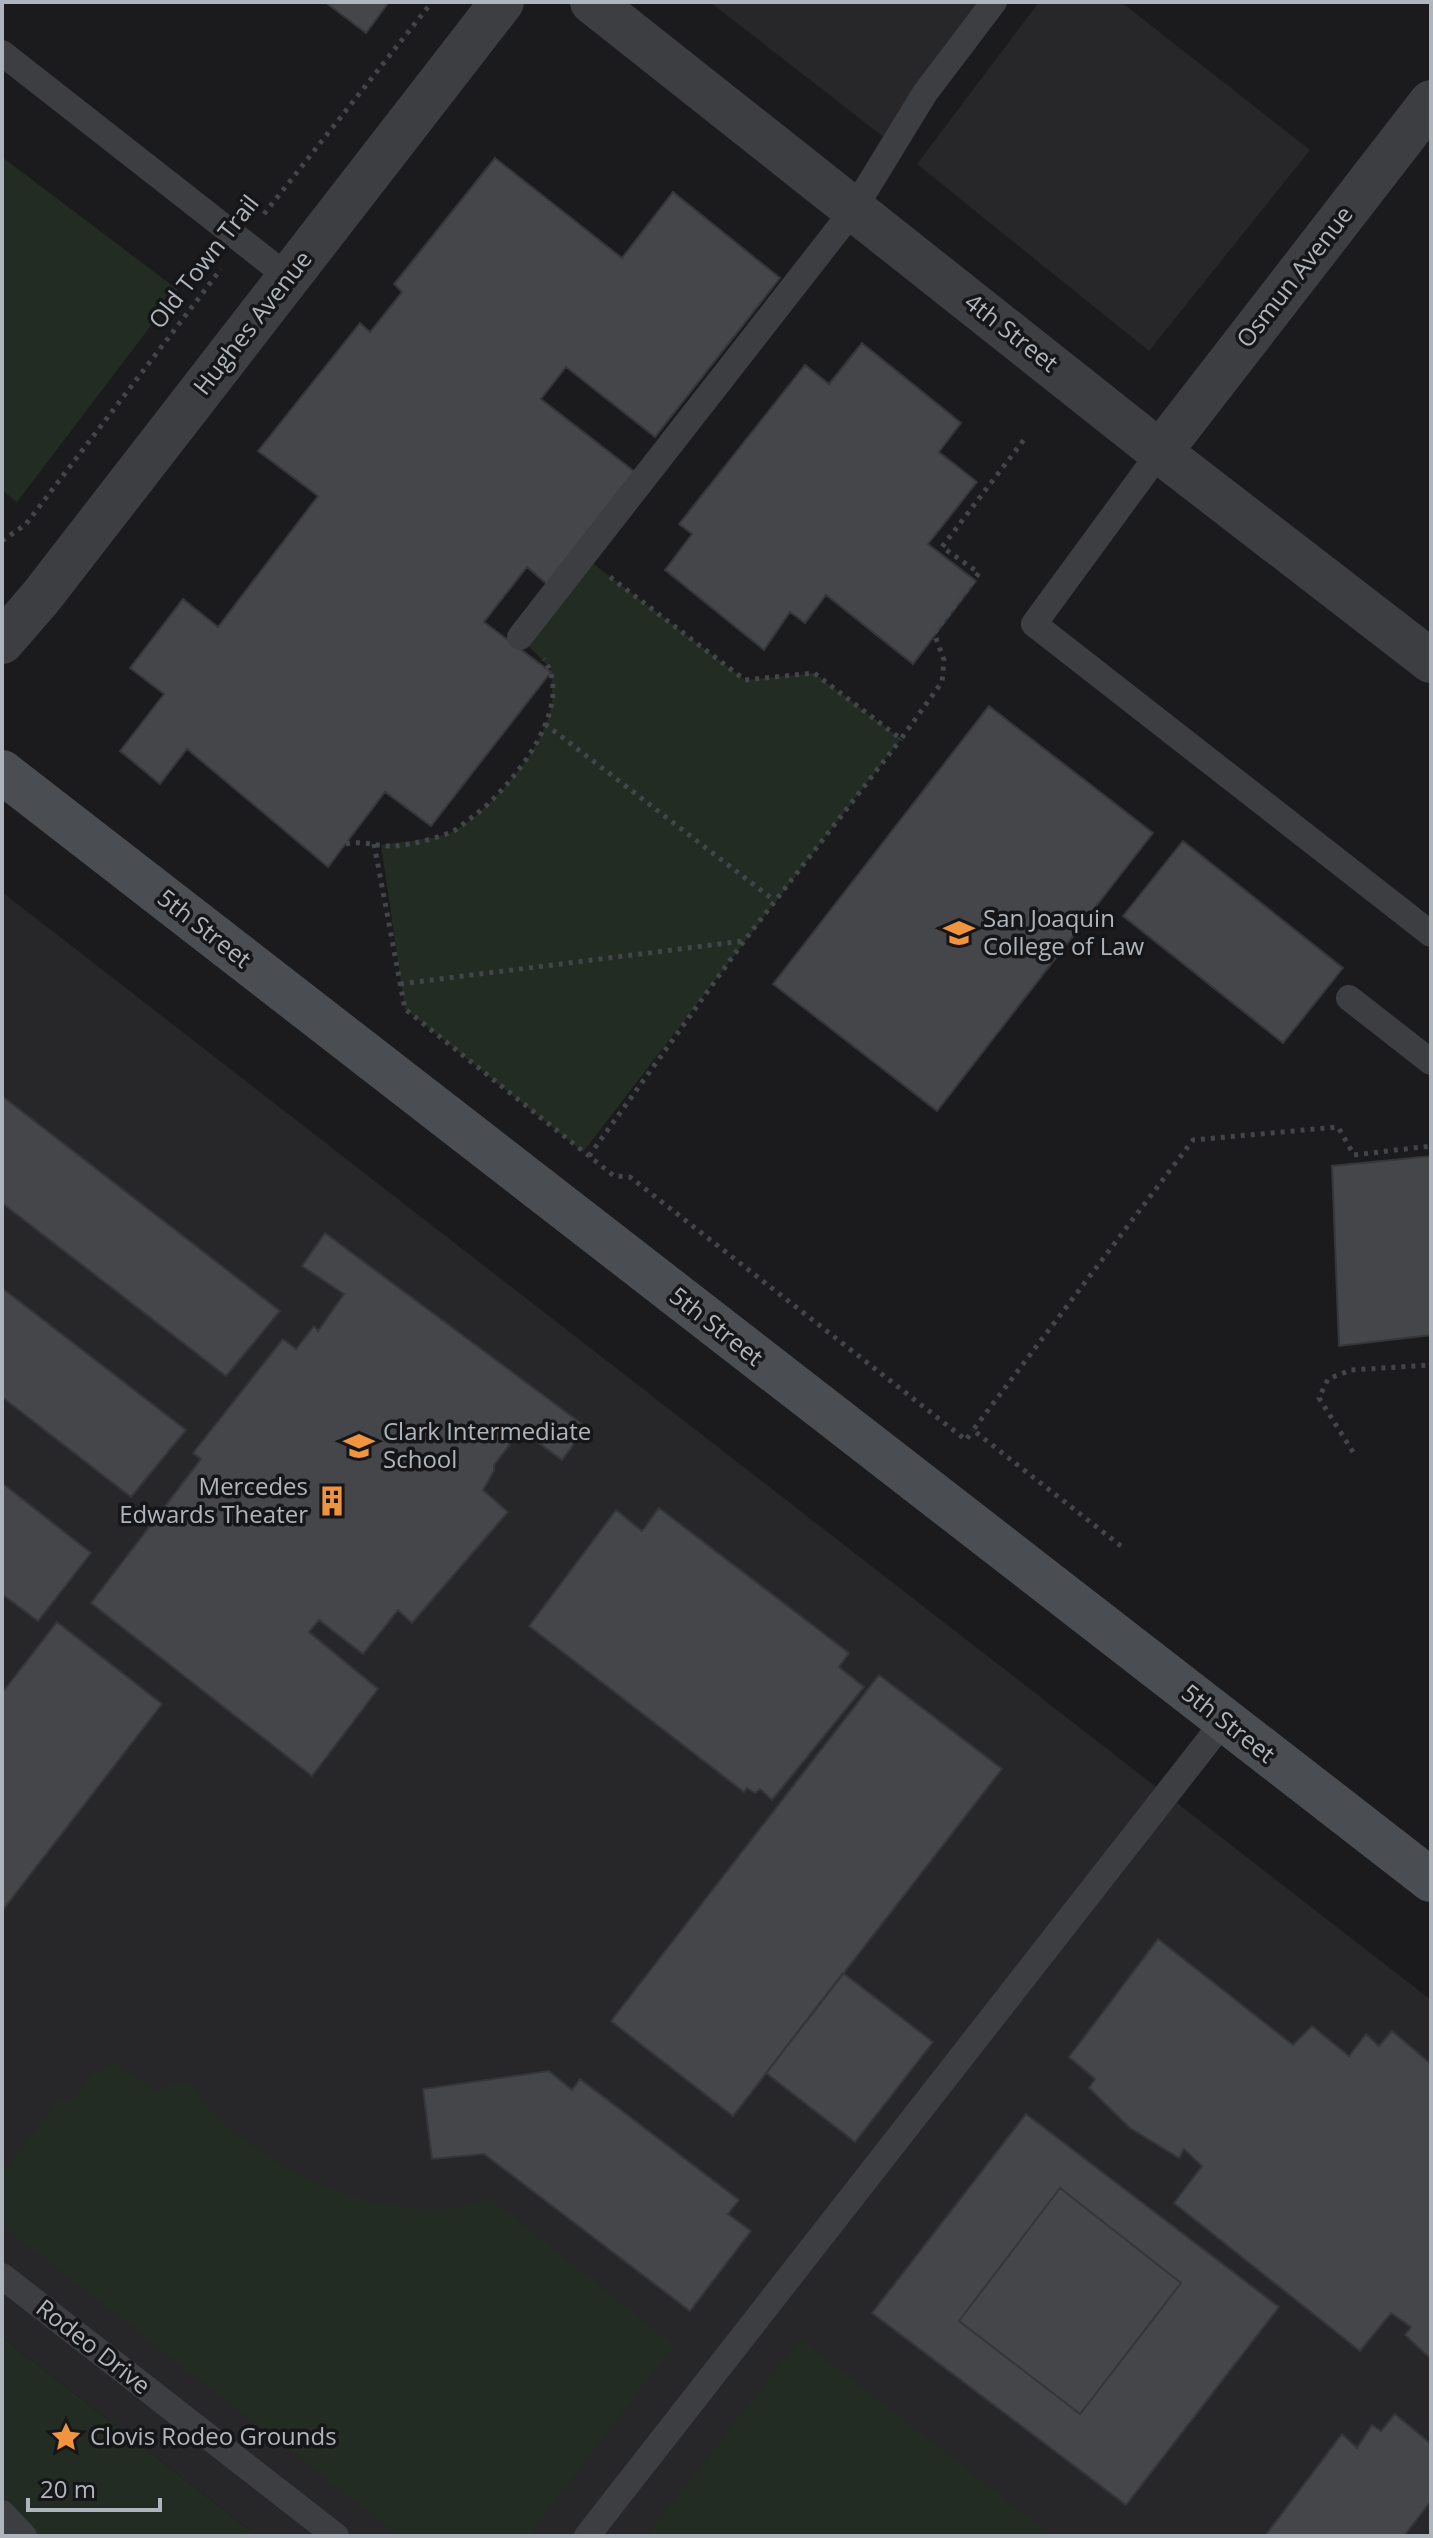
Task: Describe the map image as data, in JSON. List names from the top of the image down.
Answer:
{
  "streets": {
    "main road": ["5th Street"],
    "street": ["Osmun Avenue", "Hughes Avenue", "4th Street"],
    "lane": ["Rodeo Drive"],
    "path": ["Old Town Trail"]
  },
  "crossings": [
    ["Osmun Avenue", "4th Street"]
  ],
  "places": {
    "school or university": ["San Joaquin College of Law", "Clark Intermediate School"],
    "building": ["Mercedes Edwards Theater"],
    "place": ["Clovis Rodeo Grounds"]
  },
  "scale_bar": "20 m"
}
